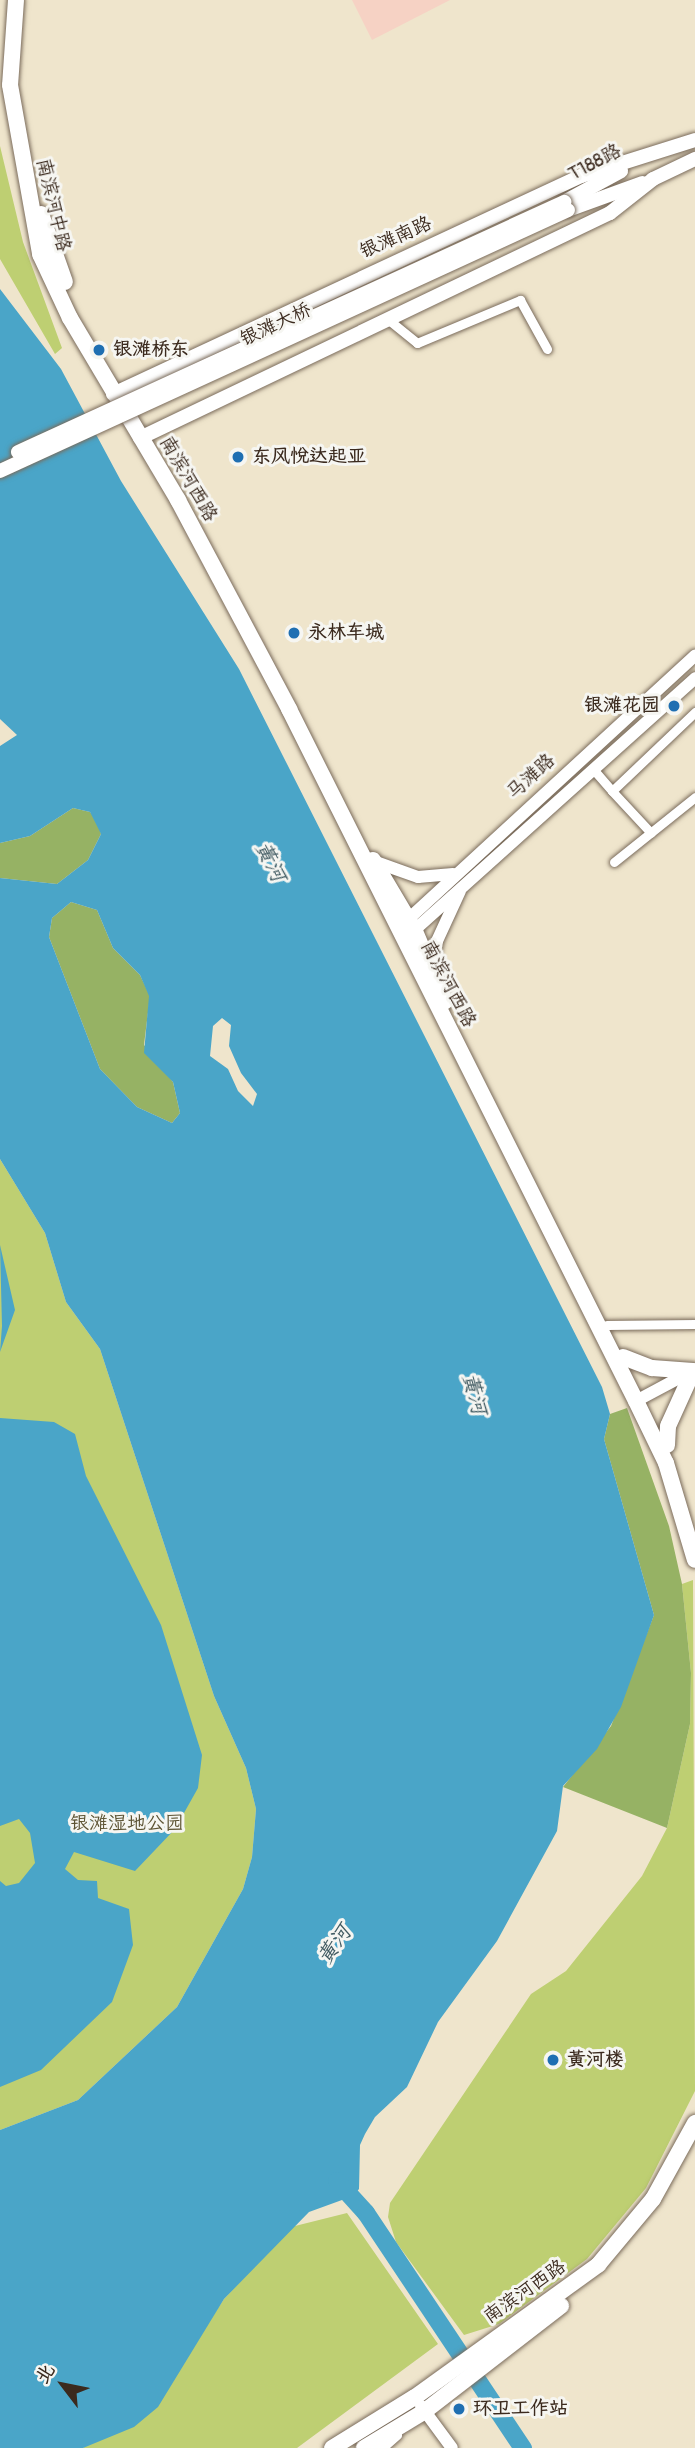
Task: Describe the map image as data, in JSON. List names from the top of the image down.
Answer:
{
  "streets": {
    "highway": ["南滨河中路", "南滨河西路"],
    "main road": [
      "T188路",
      "银滩南路",
      "银滩大桥",
      "马滩路"
    ]
  },
  "crossings": [
    ["T188路", "银滩南路"],
    ["T188路", "银滩大桥"],
    ["南滨河中路", "银滩南路"],
    ["南滨河中路", "南滨河西路"],
    ["南滨河西路", "马滩路"]
  ],
  "water": ["黄河"],
  "parks": ["银滩湿地公园"],
  "places": [
    "银滩桥东",
    "东风悦达起亚",
    "永林车城",
    "银滩花园",
    "黄河楼",
    "环卫工作站"
  ],
  "north": "top left"
}
